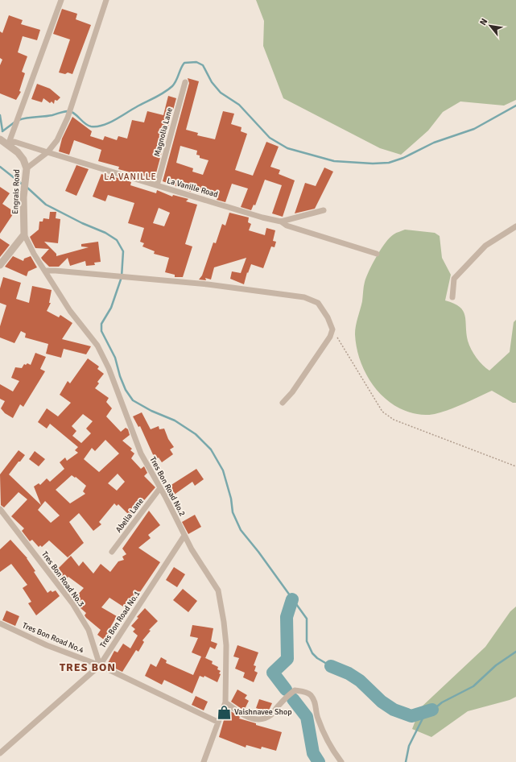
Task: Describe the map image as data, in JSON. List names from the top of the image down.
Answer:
{
  "streets": {
    "street": [
      "Magnolia Lane",
      "La Vanille Road",
      "Engrais Road",
      "Tres Bon Road No.2",
      "Abelia Lane",
      "Tres Bon Road No.3",
      "Tres Bon Road No.1",
      "Tres Bon Road No.4"
    ]
  },
  "crossings": [
    ["Magnolia Lane", "La Vanille Road"],
    ["La Vanille Road", "Engrais Road"],
    ["Engrais Road", "Tres Bon Road No.2"],
    ["Tres Bon Road No.2", "Abelia Lane"],
    ["Tres Bon Road No.2", "Tres Bon Road No.1"],
    ["Tres Bon Road No.2", "Tres Bon Road No.4"],
    ["Tres Bon Road No.3", "Tres Bon Road No.1"],
    ["Tres Bon Road No.3", "Tres Bon Road No.4"],
    ["Tres Bon Road No.1", "Tres Bon Road No.4"]
  ],
  "districts": ["LA VANILLE", "TRES BON"],
  "places": {
    "shop": ["Vaishnavee Shop"]
  },
  "north": "top left"
}
